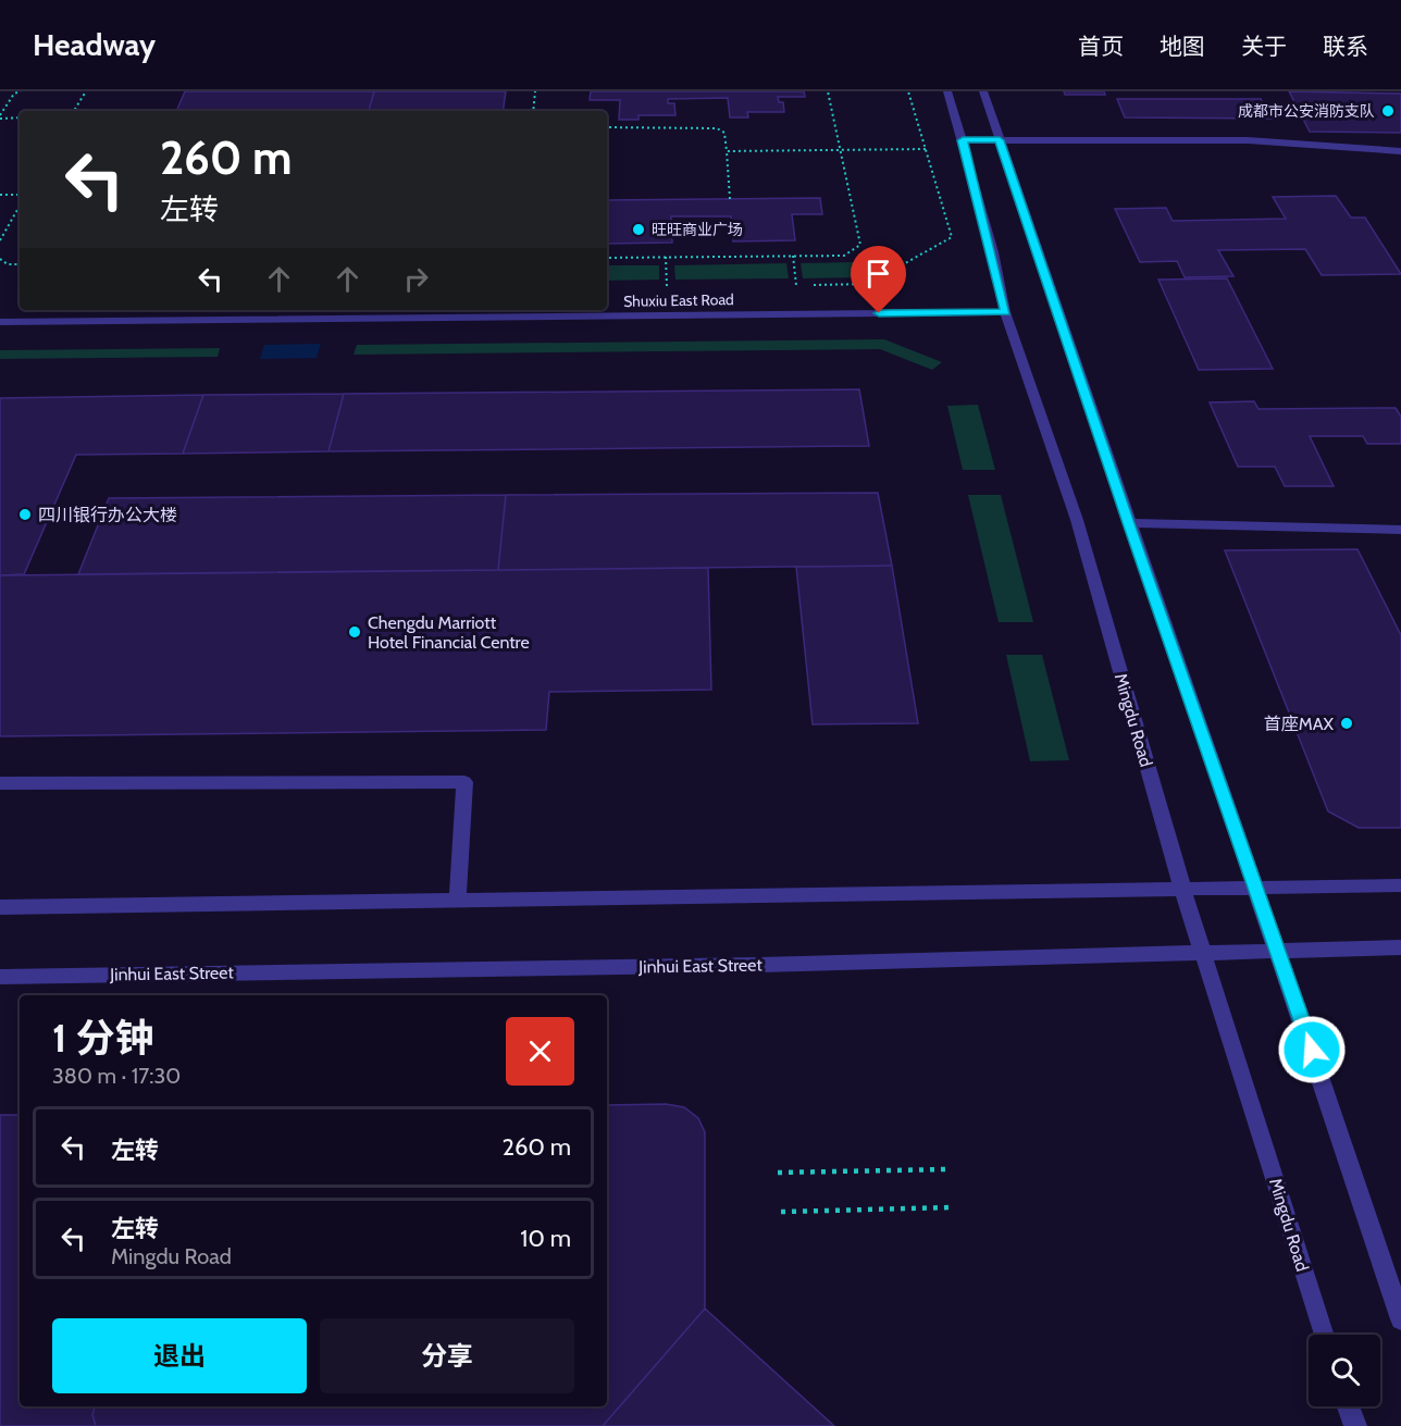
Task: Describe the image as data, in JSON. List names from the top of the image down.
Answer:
{
  "streets": {
    "street": ["Shuxiu East Road", "Mingdu Road", "Jinhui East Street"]
  },
  "crossings": [
    ["Shuxiu East Road", "Mingdu Road"],
    ["Mingdu Road", "Jinhui East Street"]
  ],
  "places": [
    "成都市公安消防支队",
    "旺旺商业广场",
    "四川银行办公大楼",
    "Chengdu Marriott Hotel Financial Centre",
    "首座MAX"
  ],
  "page": {
    "header": "Headway",
    "nav": [
      "首页",
      "地图",
      "关于",
      "联系"
    ],
    "turn": ["260 m", "左转"],
    "heading": ["1 分钟", "380 m · 17:30"],
    "list": [
      {
        "name": "左转",
        "value": "260 m"
      },
      {
        "name": "左转",
        "note": "Mingdu Road",
        "value": "10 m"
      }
    ],
    "buttons": ["退出", "分享"]
  }
}
